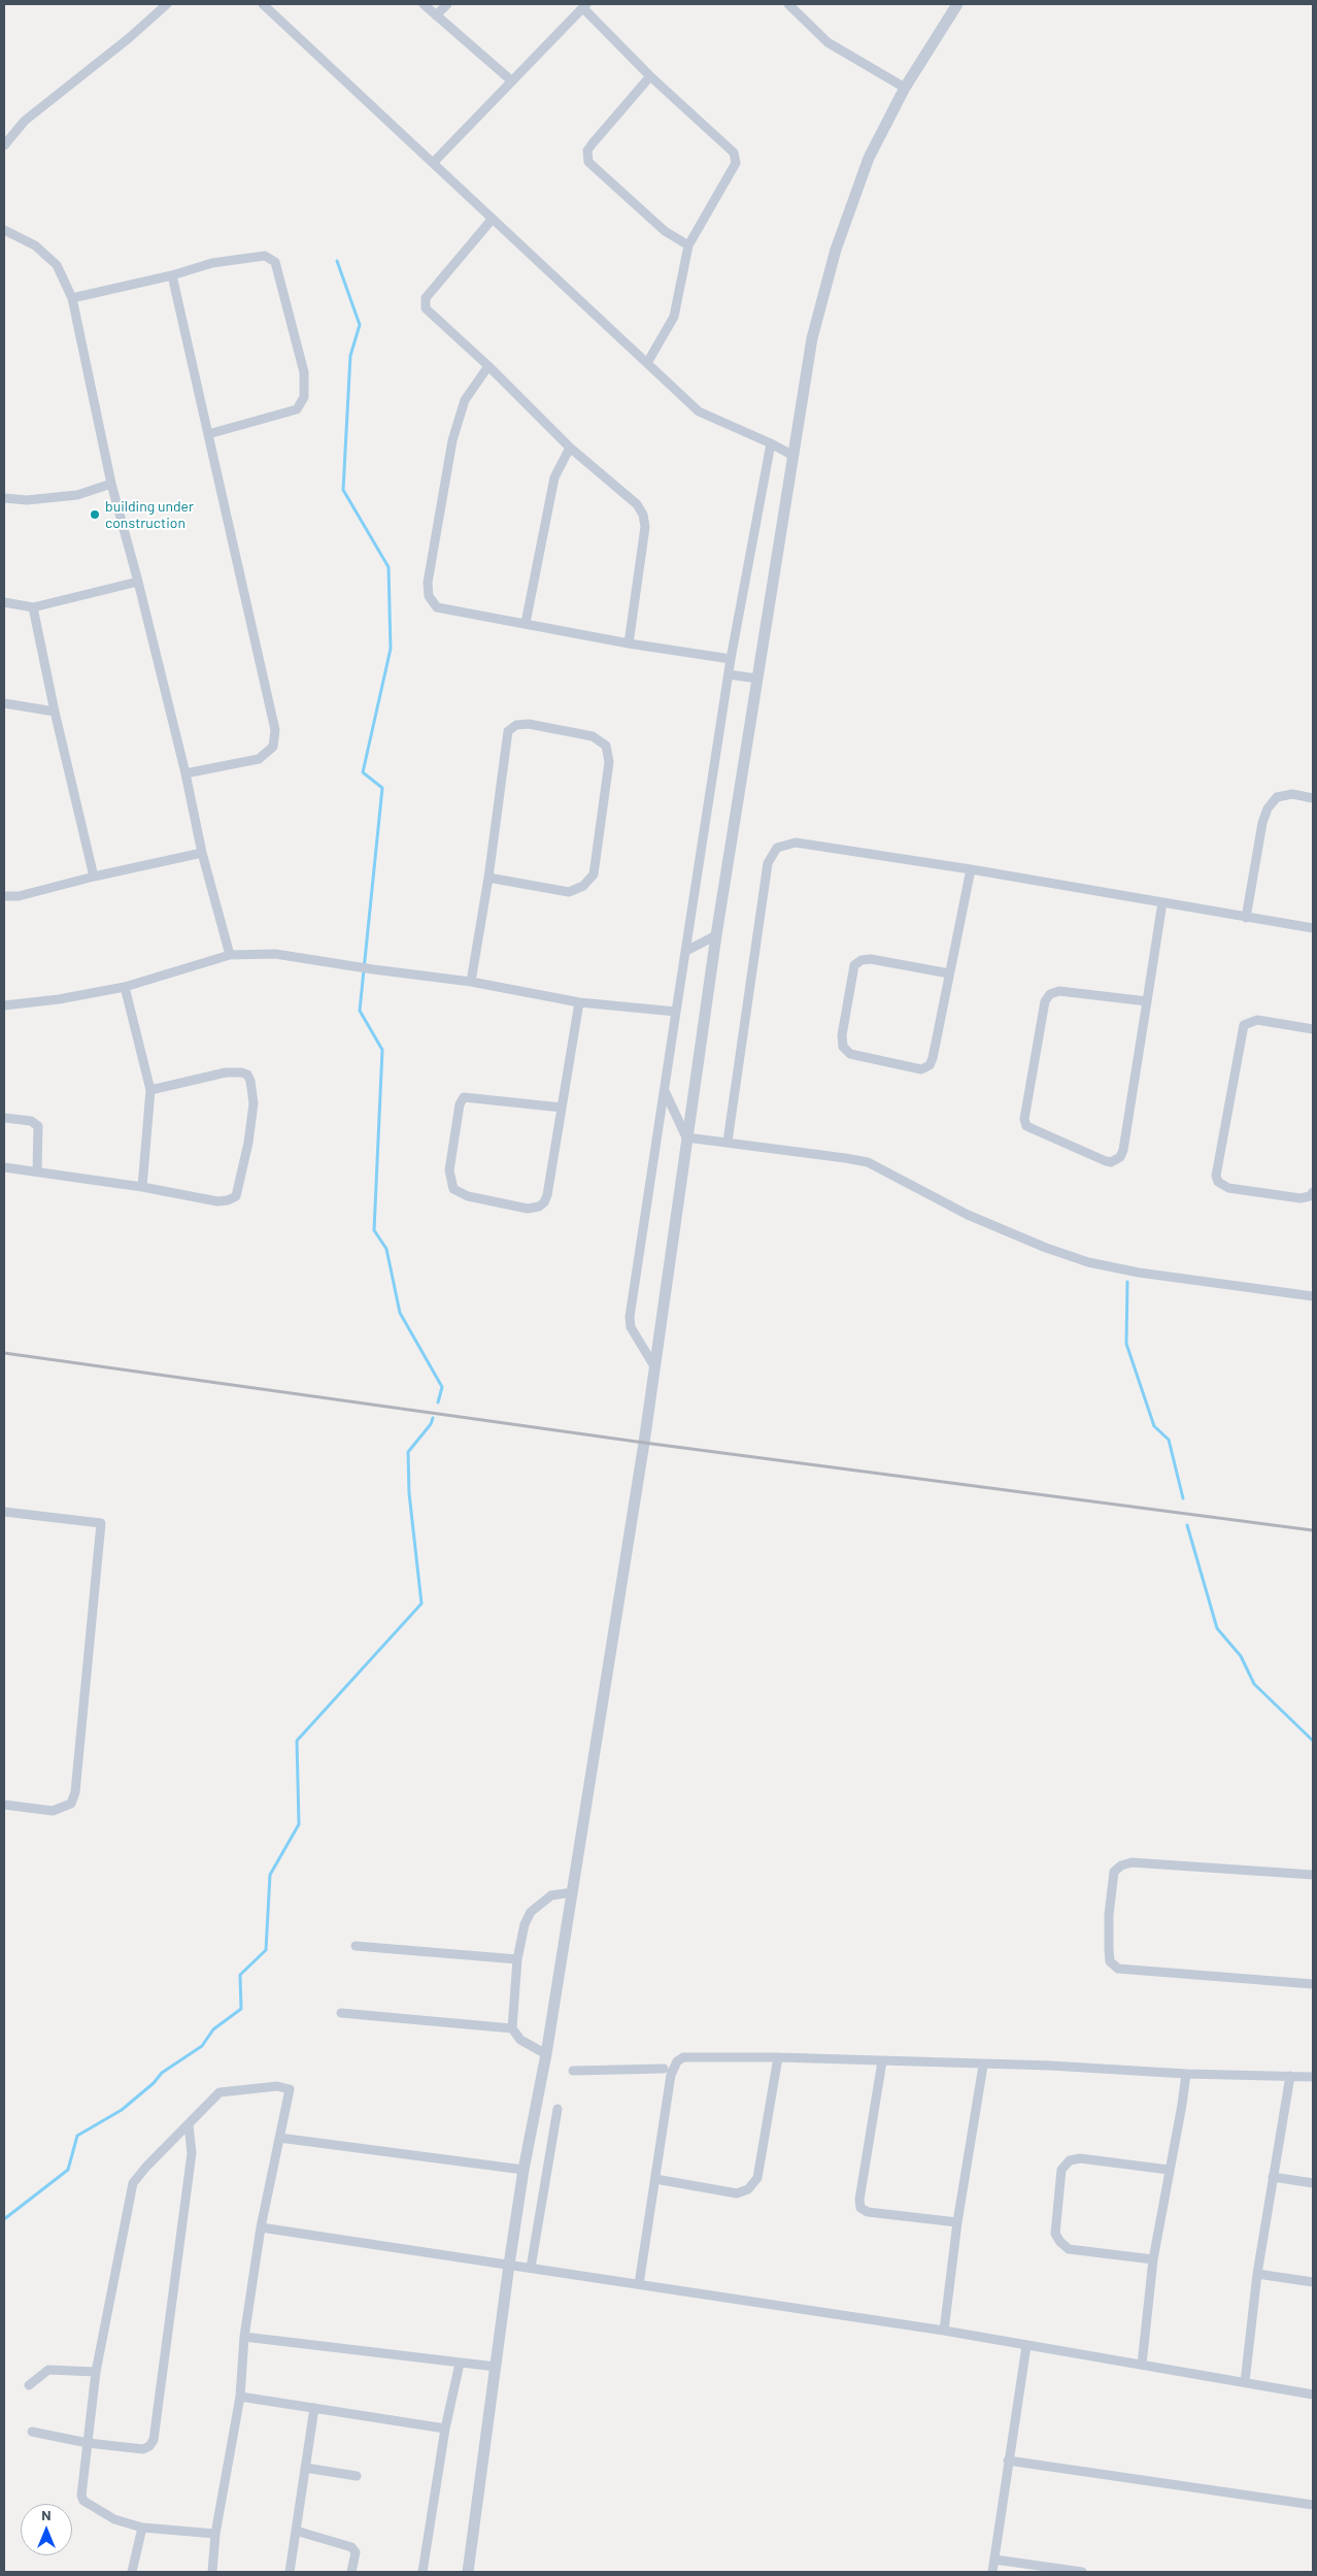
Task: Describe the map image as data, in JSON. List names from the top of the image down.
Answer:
{
  "places": ["building under construction"],
  "north": "top"
}
